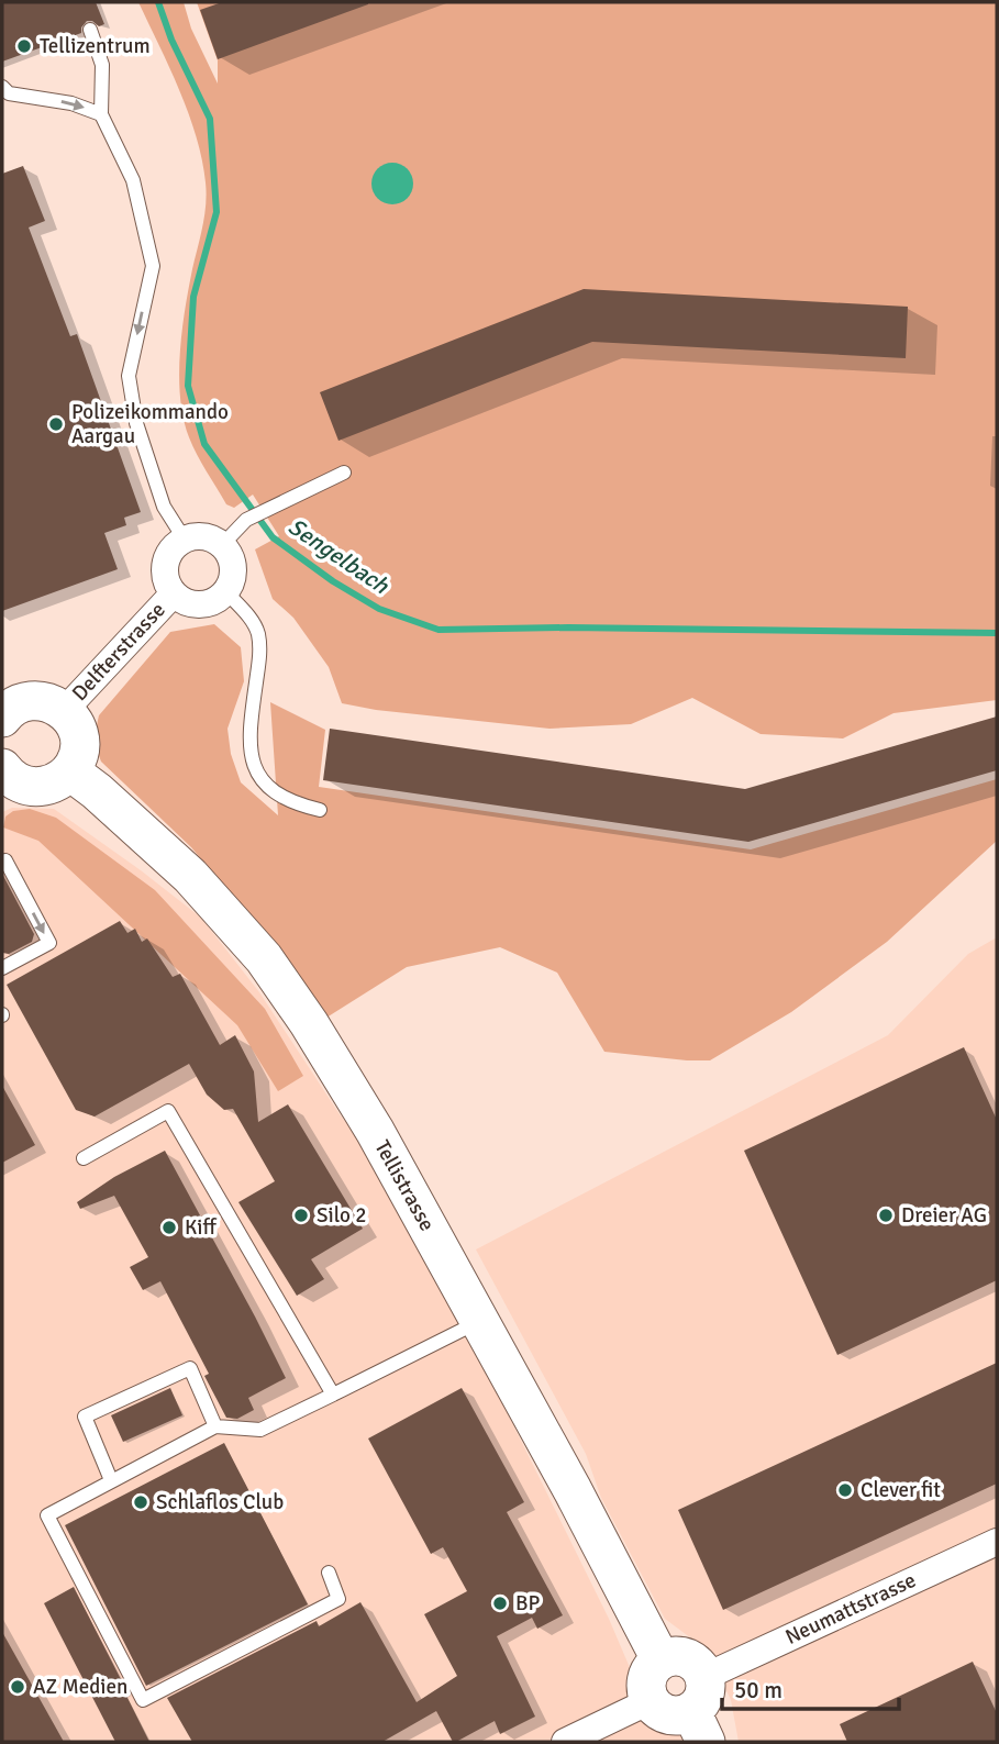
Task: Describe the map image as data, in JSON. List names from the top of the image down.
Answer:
{
  "streets": {
    "main road": ["Tellistrasse"],
    "street": ["Delfterstrasse", "Neumattstrasse"]
  },
  "crossings": [
    ["Tellistrasse", "Neumattstrasse"]
  ],
  "water": ["Sengelbach"],
  "places": [
    "Tellizentrum",
    "Polizeikommando Aargau",
    "Silo 2",
    "Dreier AG",
    "Kiff",
    "Clever fit",
    "Schlaflos Club",
    "BP",
    "AZ Medien"
  ],
  "scale_bar": "50 m"
}
